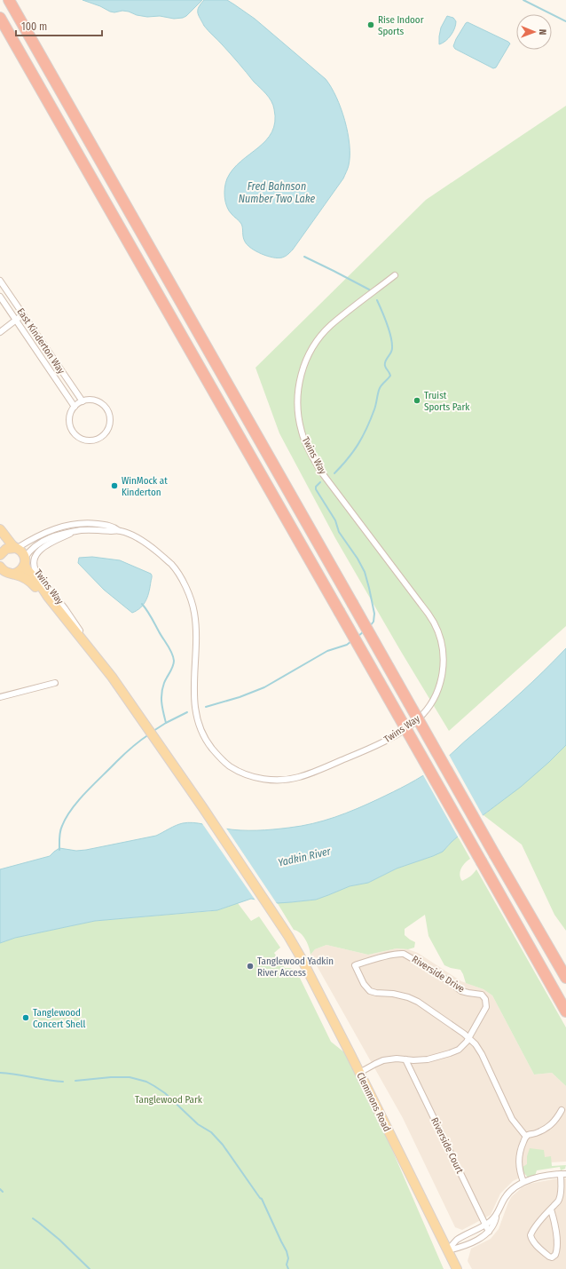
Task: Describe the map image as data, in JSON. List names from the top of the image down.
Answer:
{
  "streets": {
    "main road": ["Clemmons Road"],
    "street": [
      "East Kinderton Way",
      "Twins Way",
      "Riverside Drive",
      "Riverside Court"
    ]
  },
  "crossings": [
    ["Twins Way", "Clemmons Road"],
    ["Riverside Drive", "Clemmons Road"],
    ["Riverside Drive", "Riverside Court"]
  ],
  "water": ["Fred Bahnson Number Two Lake", "Yadkin River"],
  "parks": ["Tanglewood Park"],
  "places": [
    "Rise Indoor Sports",
    "Truist Sports Park",
    "WinMock at Kinderton",
    "Tanglewood Yadkin River Access",
    "Tanglewood Concert Shell"
  ],
  "scale_bar": "100 m",
  "north": "right"
}
